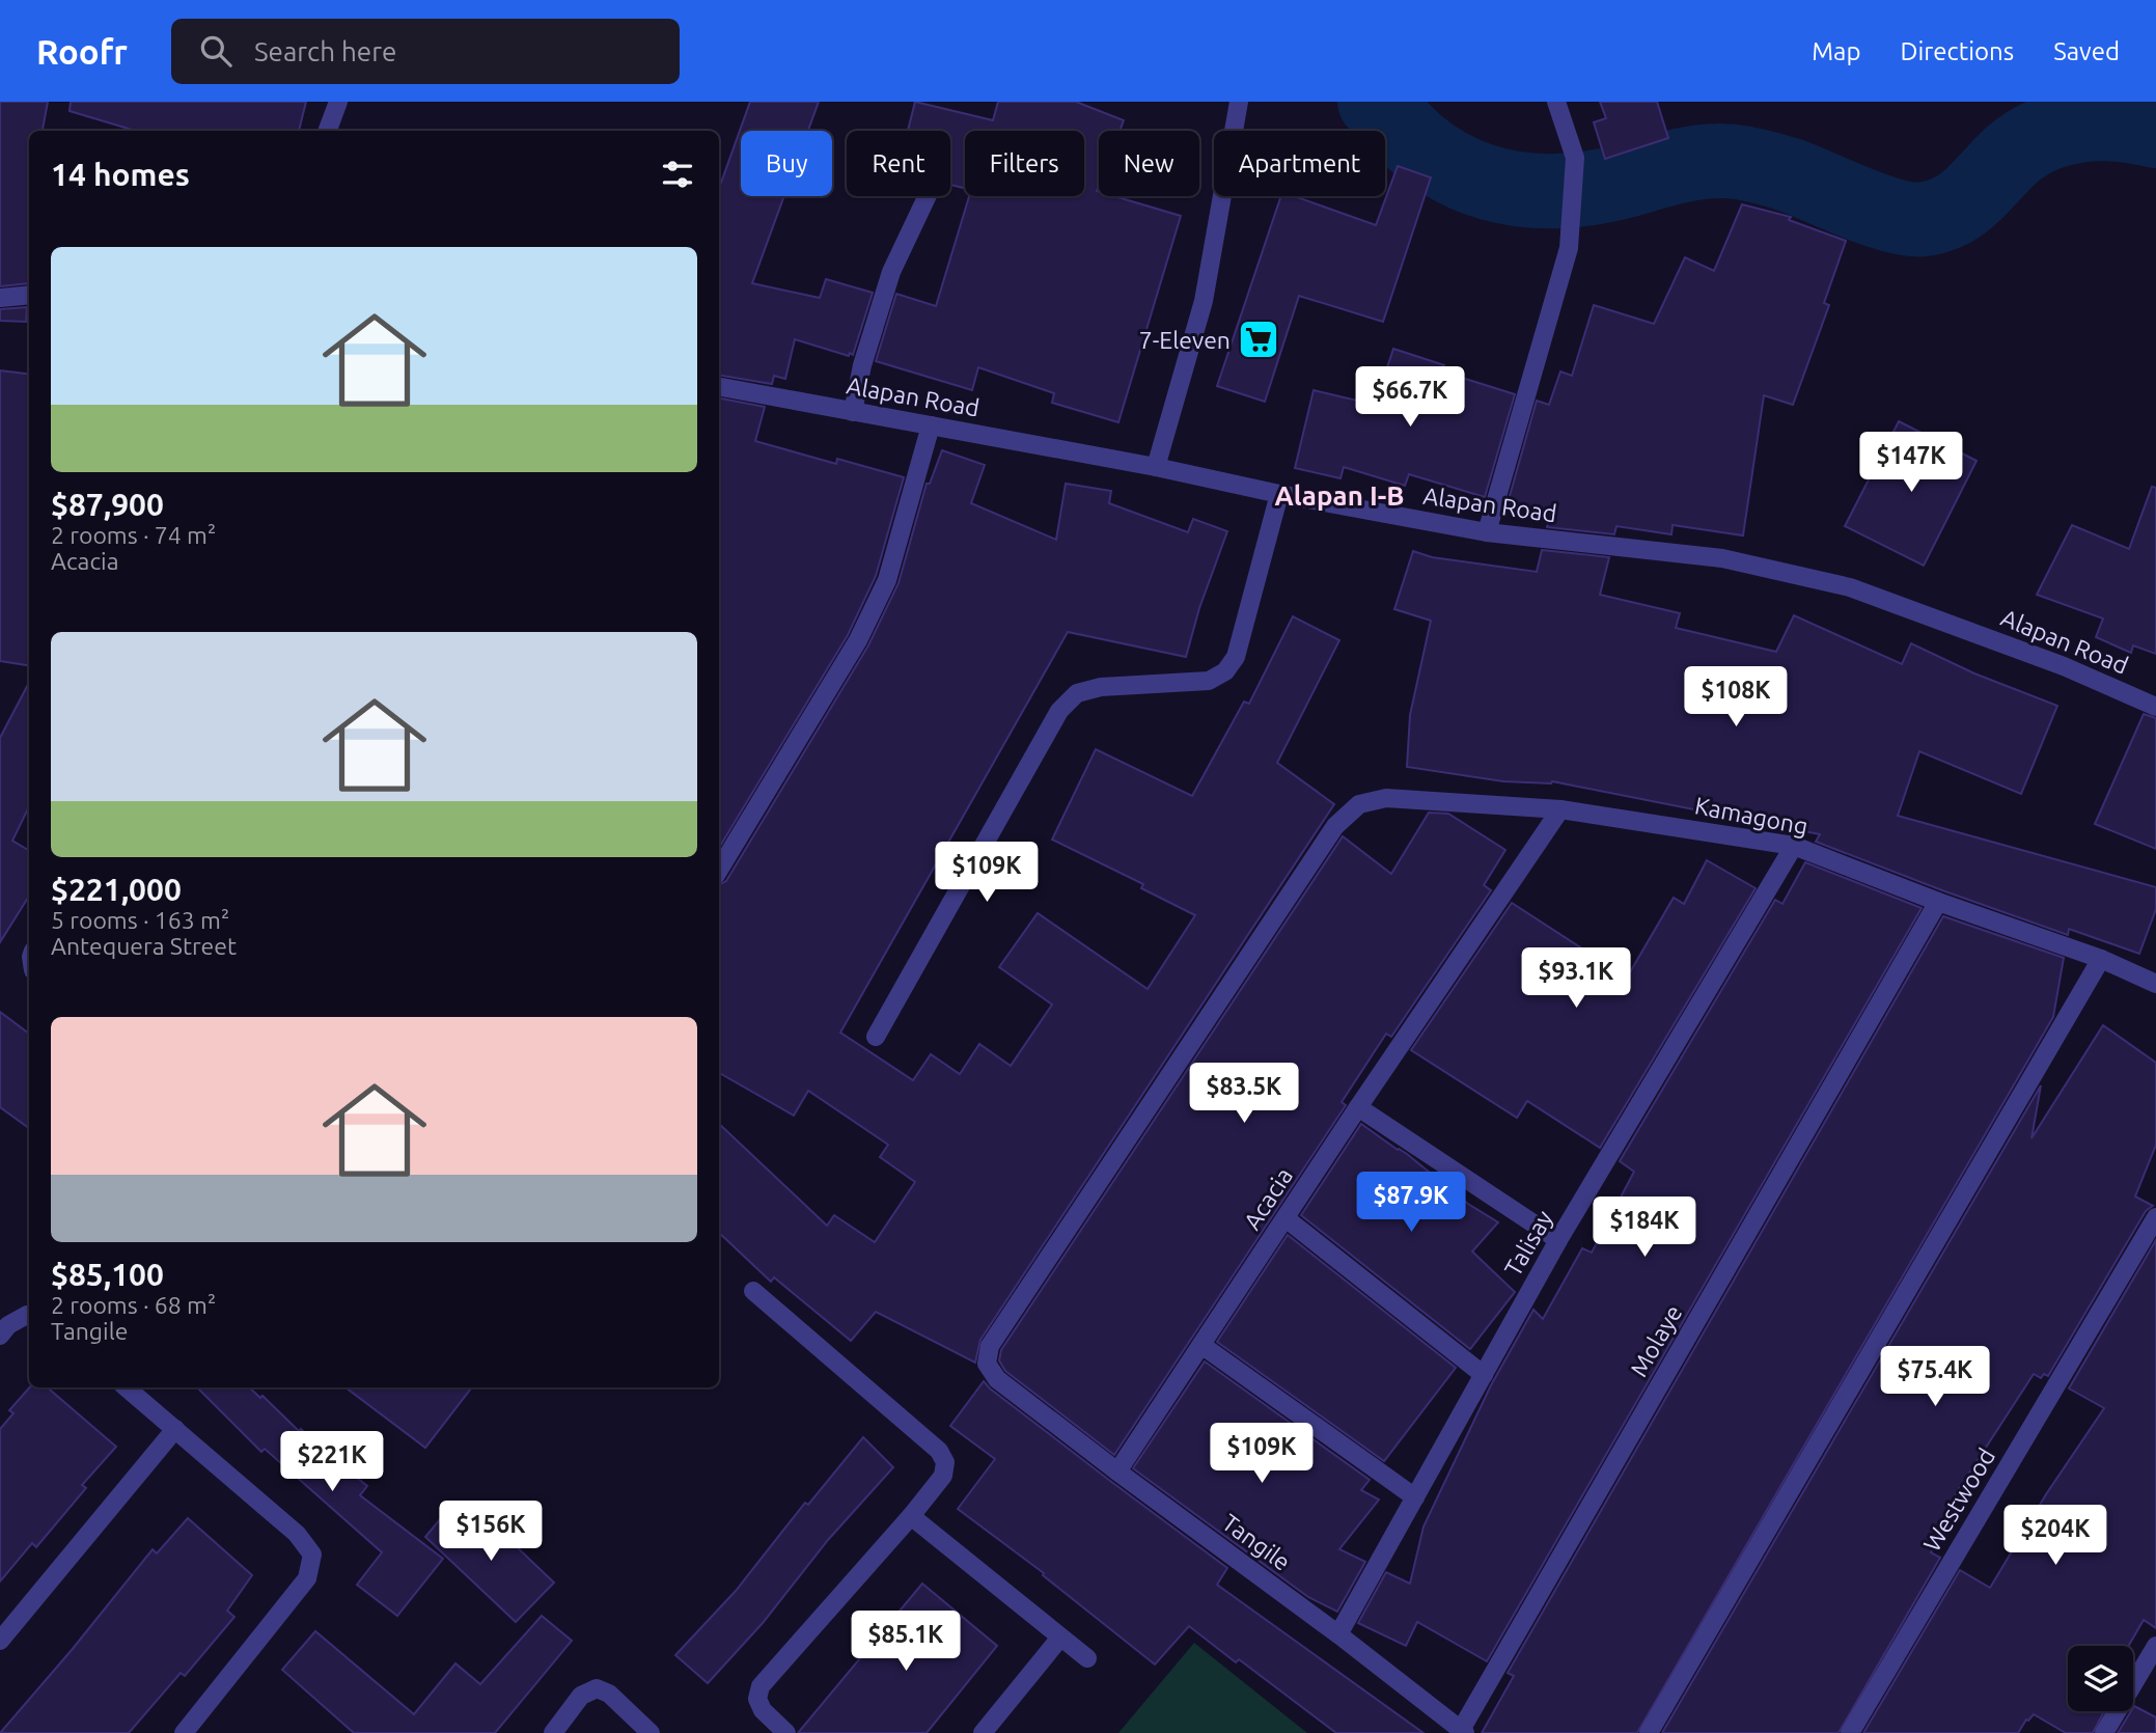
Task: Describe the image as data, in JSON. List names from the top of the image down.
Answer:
{
  "streets": {
    "street": [
      "Alapan Road",
      "Kamagong",
      "Acacia",
      "Talisay",
      "Molaye",
      "Westwood",
      "Tangile"
    ]
  },
  "crossings": [
    ["Kamagong", "Acacia"],
    ["Kamagong", "Talisay"],
    ["Kamagong", "Molaye"],
    ["Kamagong", "Tangile"],
    ["Acacia", "Tangile"],
    ["Talisay", "Tangile"],
    ["Molaye", "Tangile"]
  ],
  "districts": ["Alapan I-B"],
  "places": {
    "supermarket": ["7-Eleven"]
  },
  "page": {
    "header": "Roofr",
    "search": "Search here",
    "nav": ["Map", "Directions", "Saved"],
    "chip": [
      "Buy",
      "Rent",
      "Filters",
      "New",
      "Apartment"
    ],
    "heading": "14 homes",
    "list": [
      {
        "name": "$87,900",
        "note": "2 rooms · 74 m² · Acacia"
      },
      {
        "name": "$221,000",
        "note": "5 rooms · 163 m² · Antequera Street"
      },
      {
        "name": "$85,100",
        "note": "2 rooms · 68 m² · Tangile"
      }
    ],
    "price": [
      "$66.7K",
      "$147K",
      "$108K",
      "$109K",
      "$93.1K",
      "$83.5K",
      "$87.9K",
      "$184K",
      "$75.4K",
      "$109K",
      "$221K",
      "$156K",
      "$204K",
      "$85.1K"
    ]
  }
}
